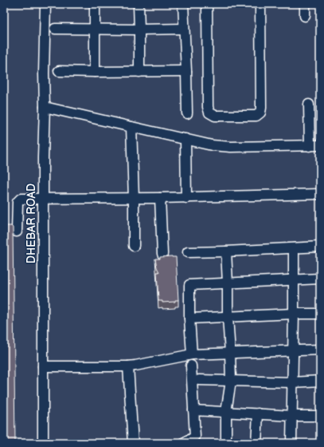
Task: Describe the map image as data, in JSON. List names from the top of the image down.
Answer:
{
  "streets": {
    "street": ["DHEBAR ROAD"]
  }
}
